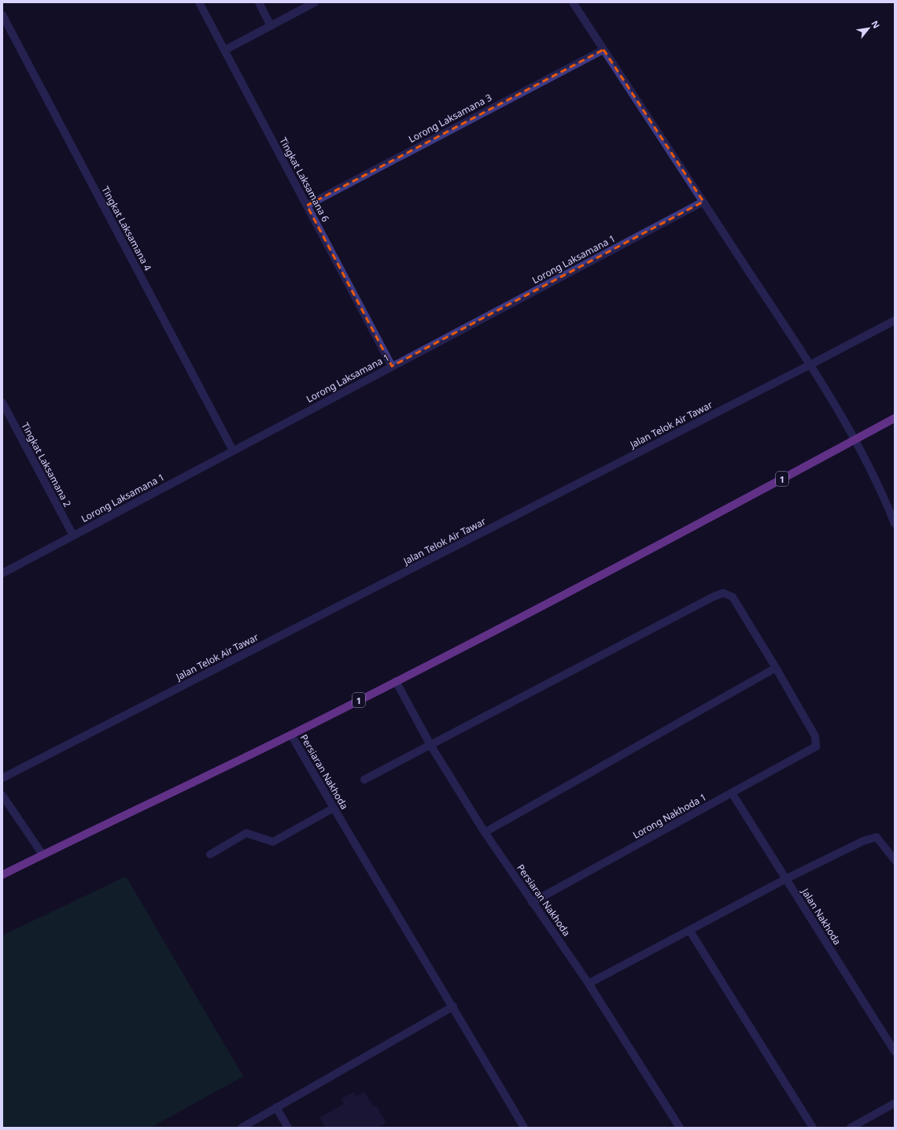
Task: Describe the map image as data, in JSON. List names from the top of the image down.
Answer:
{
  "streets": {
    "main road": ["1"],
    "street": [
      "Lorong Laksamana 3",
      "Tingkat Laksamana 6",
      "Tingkat Laksamana 4",
      "Lorong Laksamana 1",
      "Jalan Telok Air Tawar",
      "Tingkat Laksamana 2",
      "Persiaran Nakhoda",
      "Lorong Nakhoda 1",
      "Jalan Nakhoda"
    ]
  },
  "crossings": [
    ["Lorong Laksamana 3", "Tingkat Laksamana 6"],
    ["Tingkat Laksamana 6", "Lorong Laksamana 1"],
    ["Tingkat Laksamana 4", "Lorong Laksamana 1"],
    ["Lorong Laksamana 1", "Tingkat Laksamana 2"],
    ["1", "Persiaran Nakhoda"],
    ["Persiaran Nakhoda", "Lorong Nakhoda 1"],
    ["Lorong Nakhoda 1", "Jalan Nakhoda"]
  ],
  "north": "top right"
}
